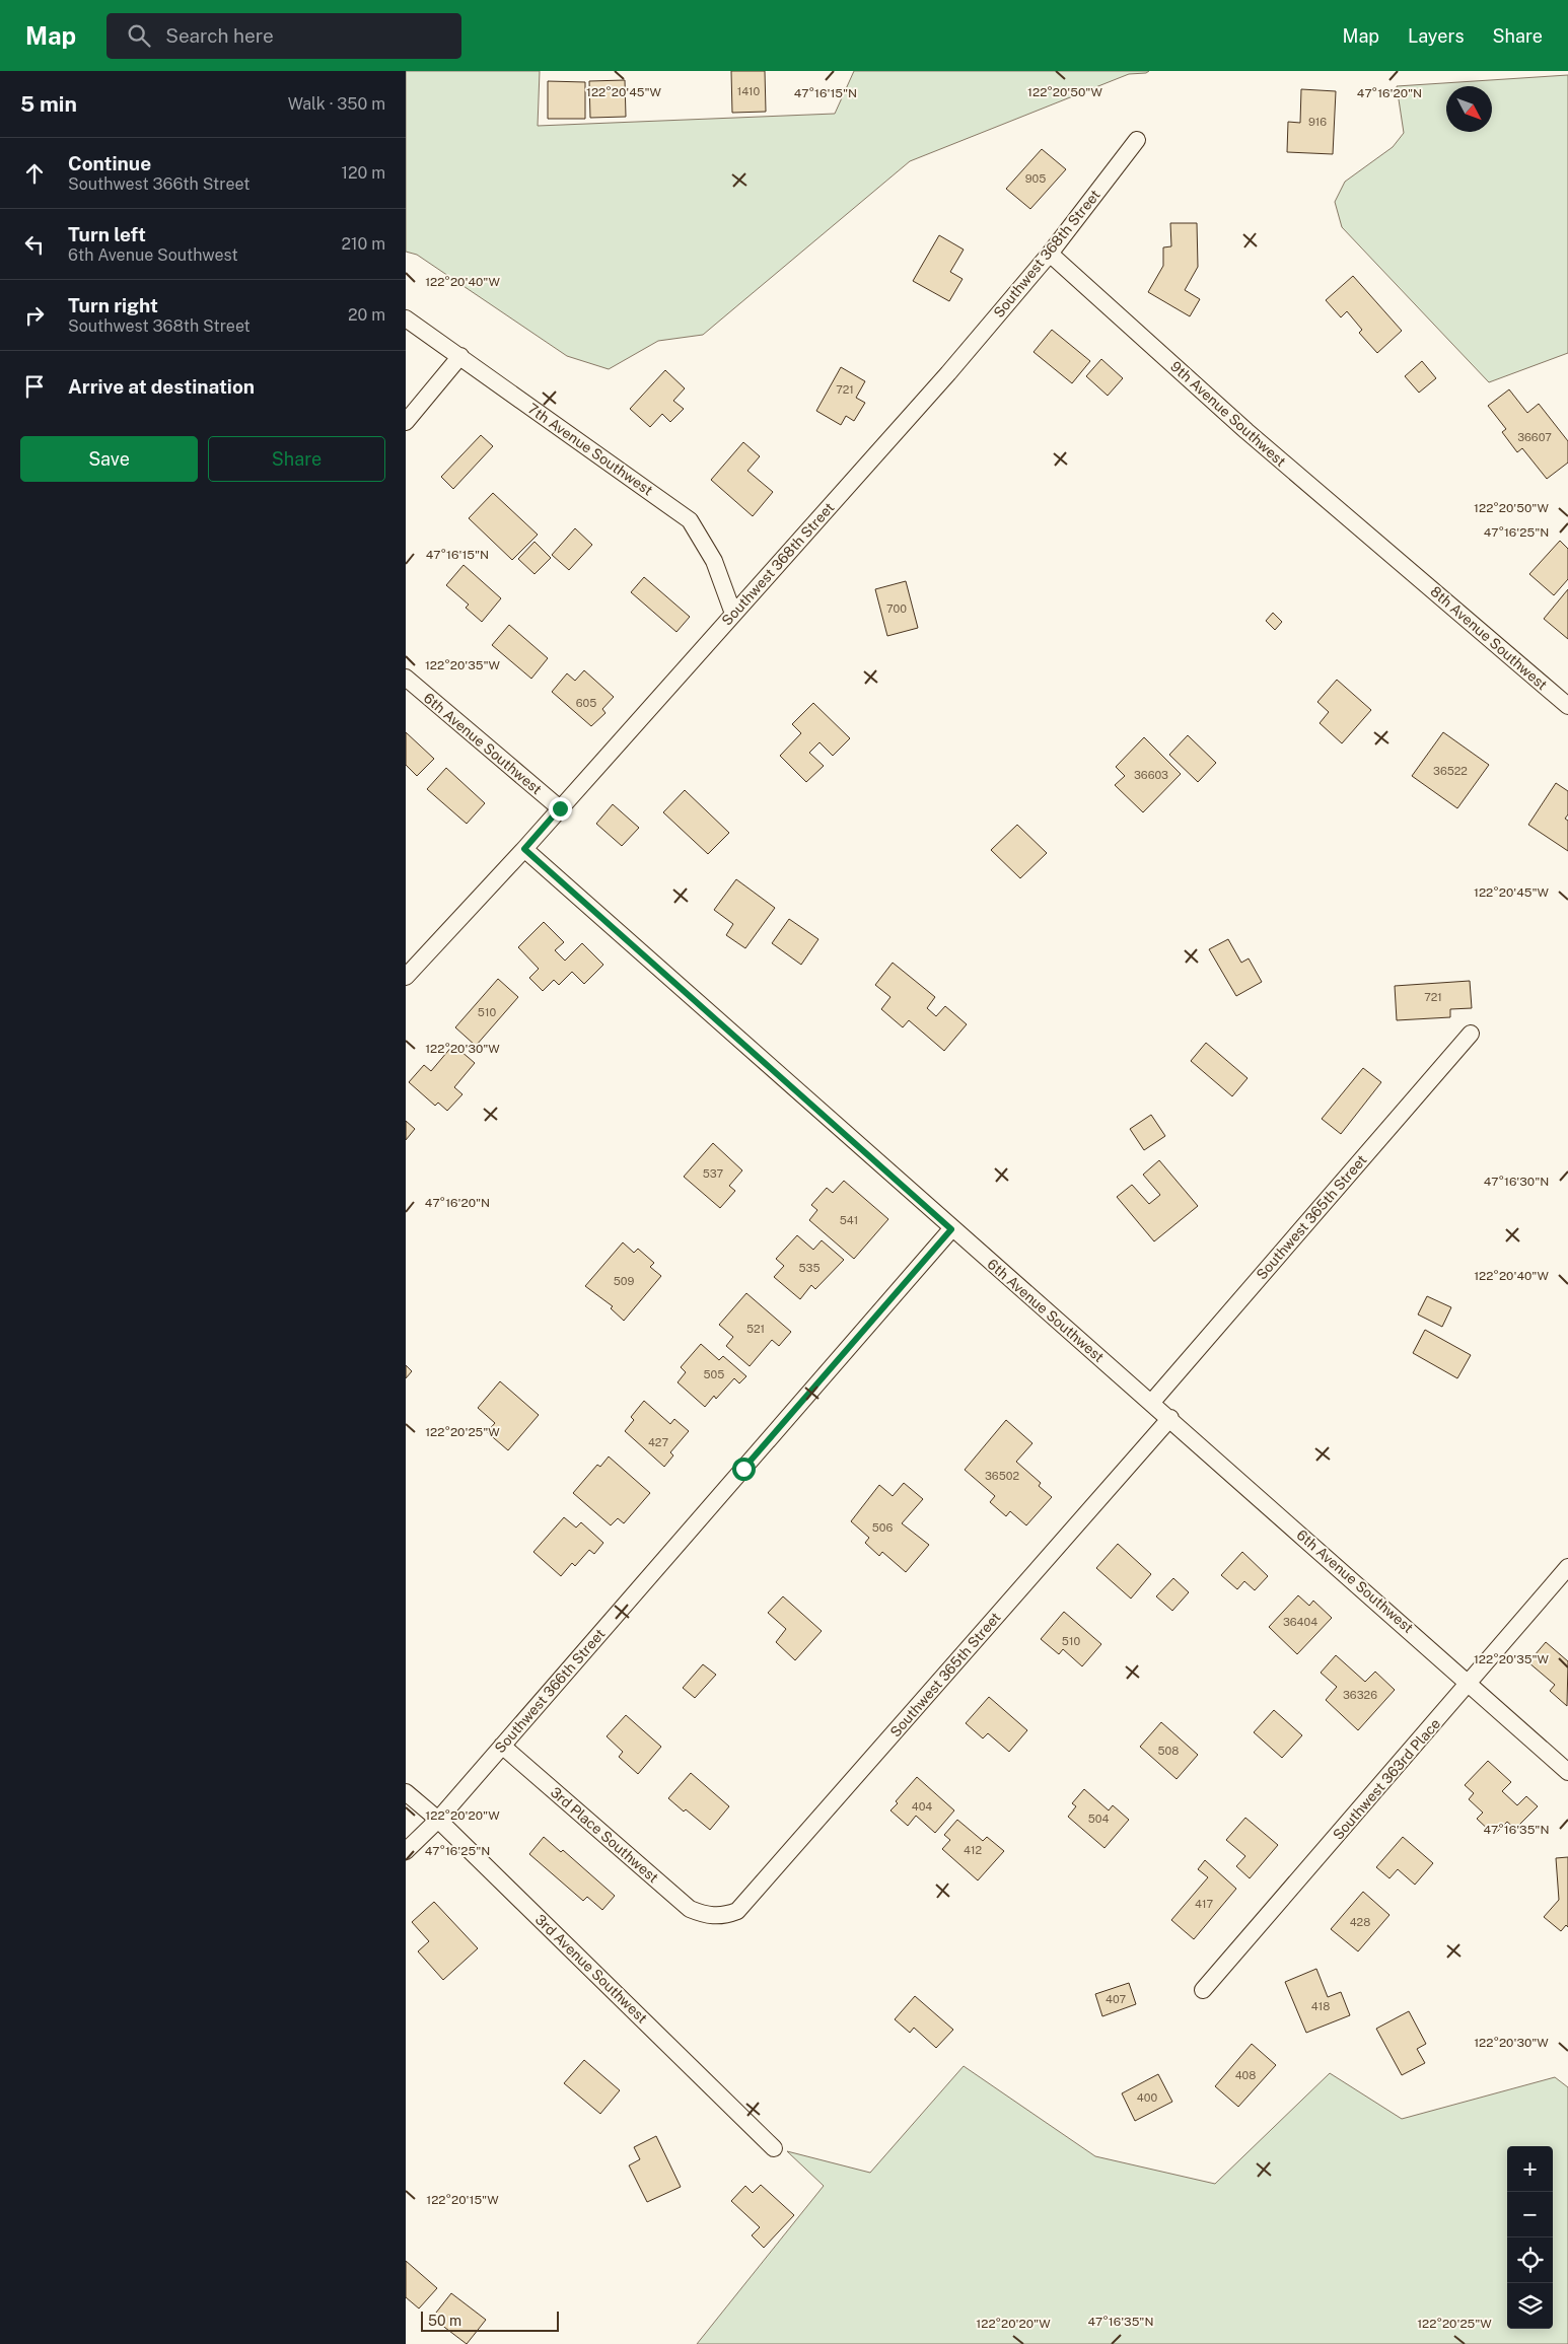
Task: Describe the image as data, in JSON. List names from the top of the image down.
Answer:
{
  "streets": {
    "street": [
      "Southwest 368th Street",
      "9th Avenue Southwest",
      "7th Avenue Southwest",
      "8th Avenue Southwest",
      "6th Avenue Southwest",
      "Southwest 365th Street",
      "Southwest 366th Street",
      "Southwest 363rd Place",
      "3rd Place Southwest",
      "3rd Avenue Southwest"
    ]
  },
  "crossings": [
    ["Southwest 368th Street", "9th Avenue Southwest"],
    ["Southwest 368th Street", "7th Avenue Southwest"],
    ["Southwest 368th Street", "6th Avenue Southwest"],
    ["9th Avenue Southwest", "8th Avenue Southwest"],
    ["6th Avenue Southwest", "Southwest 365th Street"],
    ["6th Avenue Southwest", "Southwest 366th Street"],
    ["6th Avenue Southwest", "Southwest 363rd Place"],
    ["Southwest 365th Street", "3rd Place Southwest"],
    ["Southwest 366th Street", "3rd Place Southwest"],
    ["Southwest 366th Street", "3rd Avenue Southwest"]
  ],
  "house_numbers": [
    "1410",
    "916",
    "905",
    "721",
    "36607",
    "700",
    "605",
    "36522",
    "36603",
    "721",
    "510",
    "537",
    "541",
    "535",
    "509",
    "521",
    "505",
    "427",
    "36502",
    "506",
    "36404",
    "510",
    "36326",
    "508",
    "404",
    "504",
    "412",
    "417",
    "428",
    "407",
    "418",
    "408",
    "400"
  ],
  "scale_bar": "50 m",
  "north": "bottom right",
  "page": {
    "header": "Map",
    "search": "Search here",
    "nav": ["Map", "Layers", "Share"],
    "heading": ["5 min", "Walk · 350 m"],
    "list": [
      ["Continue", "Southwest 366th Street", "120 m"],
      ["Turn left", "6th Avenue Southwest", "210 m"],
      ["Turn right", "Southwest 368th Street", "20 m"],
      "Arrive at destination"
    ],
    "buttons": ["Save", "Share"],
    "map_buttons": ["+", "−"],
    "scale": "50 m"
  },
  "coordinates": [
    "122°20'45\"W",
    "122°20'50\"W",
    "47°16'20\"N",
    "47°16'15\"N",
    "122°20'40\"W",
    "47°16'25\"N",
    "122°20'35\"W",
    "122°20'30\"W",
    "47°16'30\"N",
    "122°20'25\"W",
    "122°20'20\"W",
    "47°16'35\"N",
    "122°20'15\"W"
  ]
}
